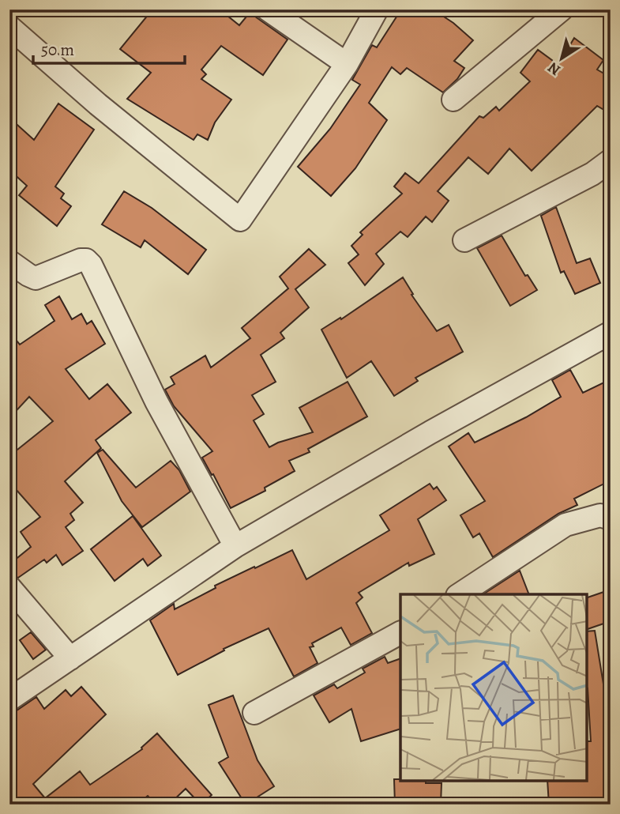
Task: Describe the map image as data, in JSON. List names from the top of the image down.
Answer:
{
  "scale_bar": "50 m",
  "north": "bottom left"
}
